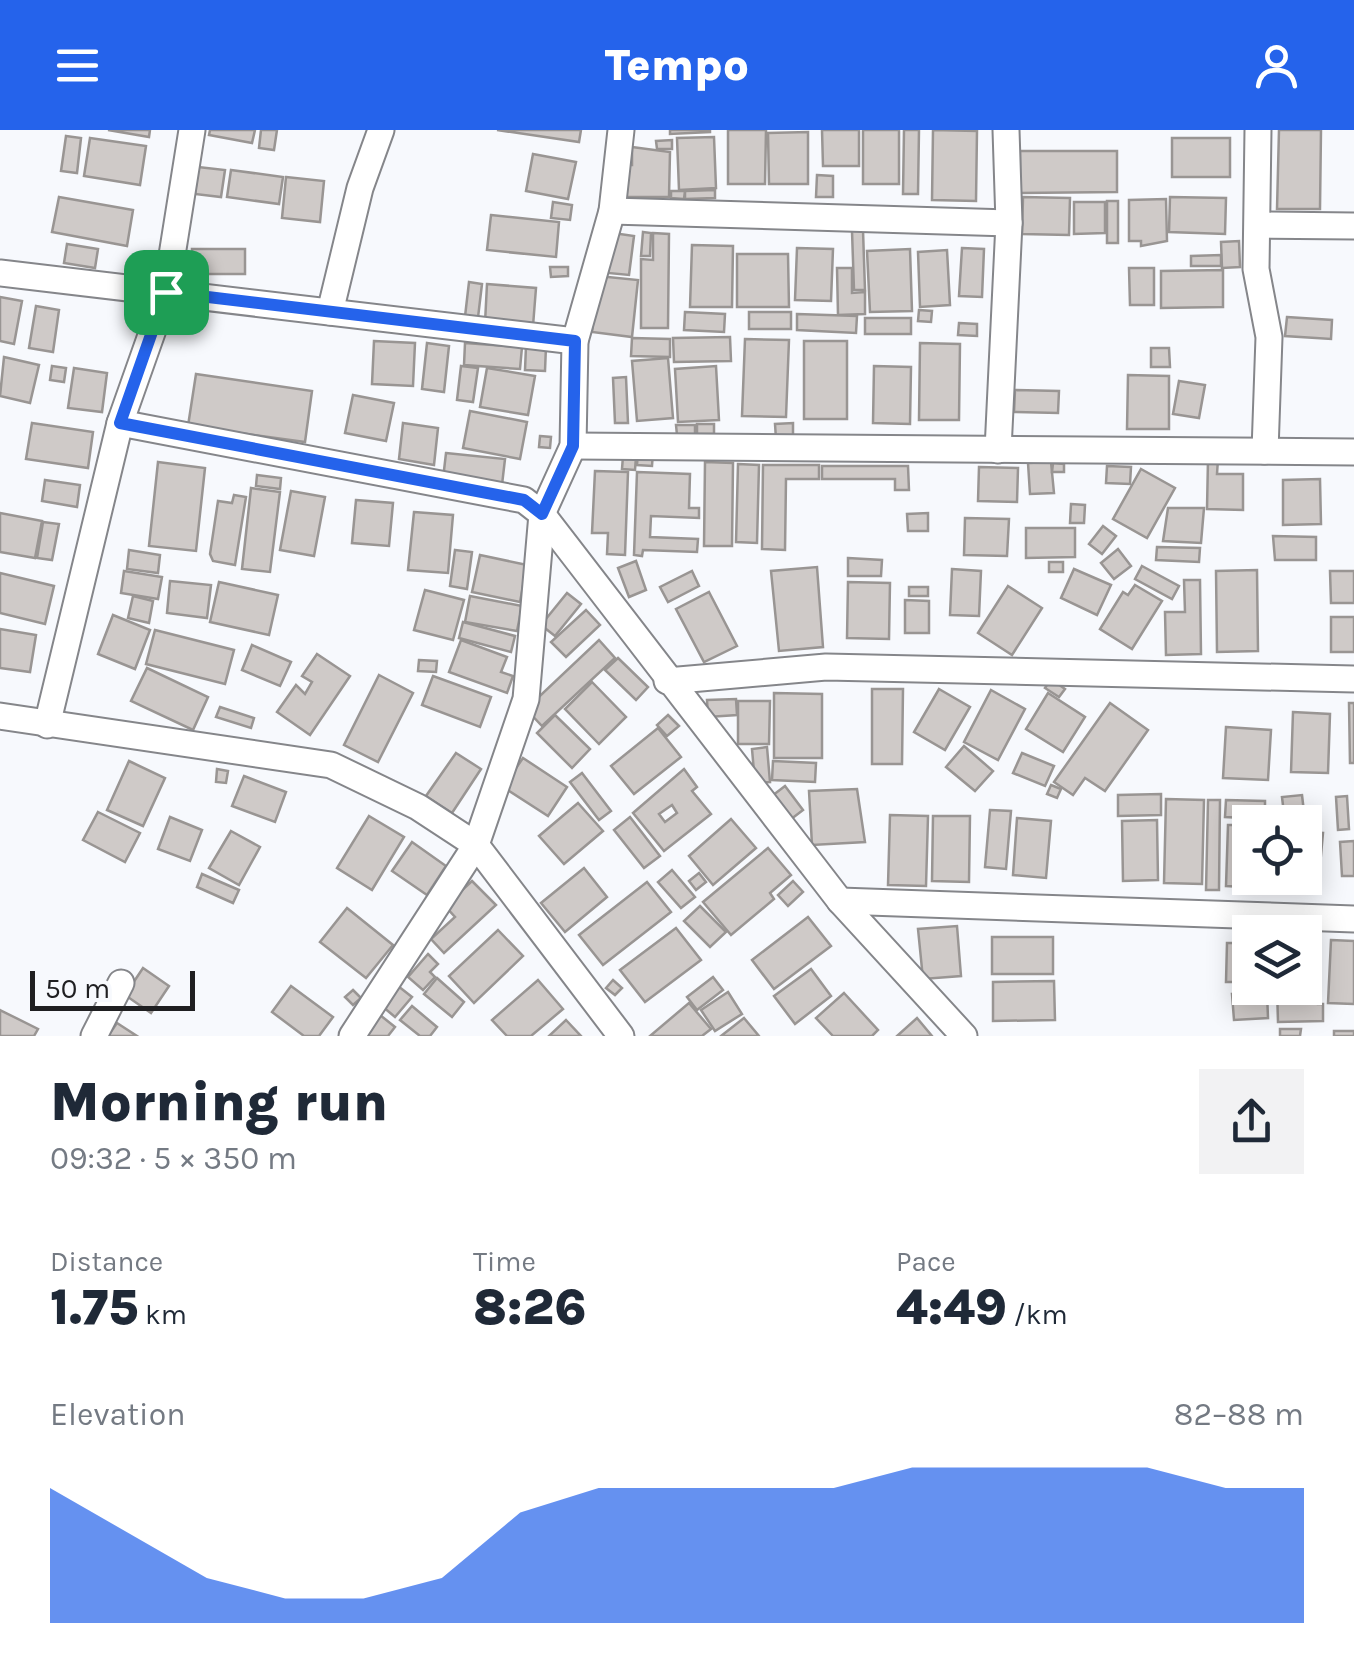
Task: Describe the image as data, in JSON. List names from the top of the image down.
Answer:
{
  "scale_bar": "50 m",
  "page": {
    "header": "Tempo",
    "scale": "50 m",
    "heading": ["Morning run", "09:32 · 5 × 350 m"],
    "stats": [
      ["Distance", "1.75 km"],
      ["Time", "8:26"],
      ["Pace", "4:49 /km"]
    ],
    "chart": ["Elevation", "82–88 m"]
  }
}
